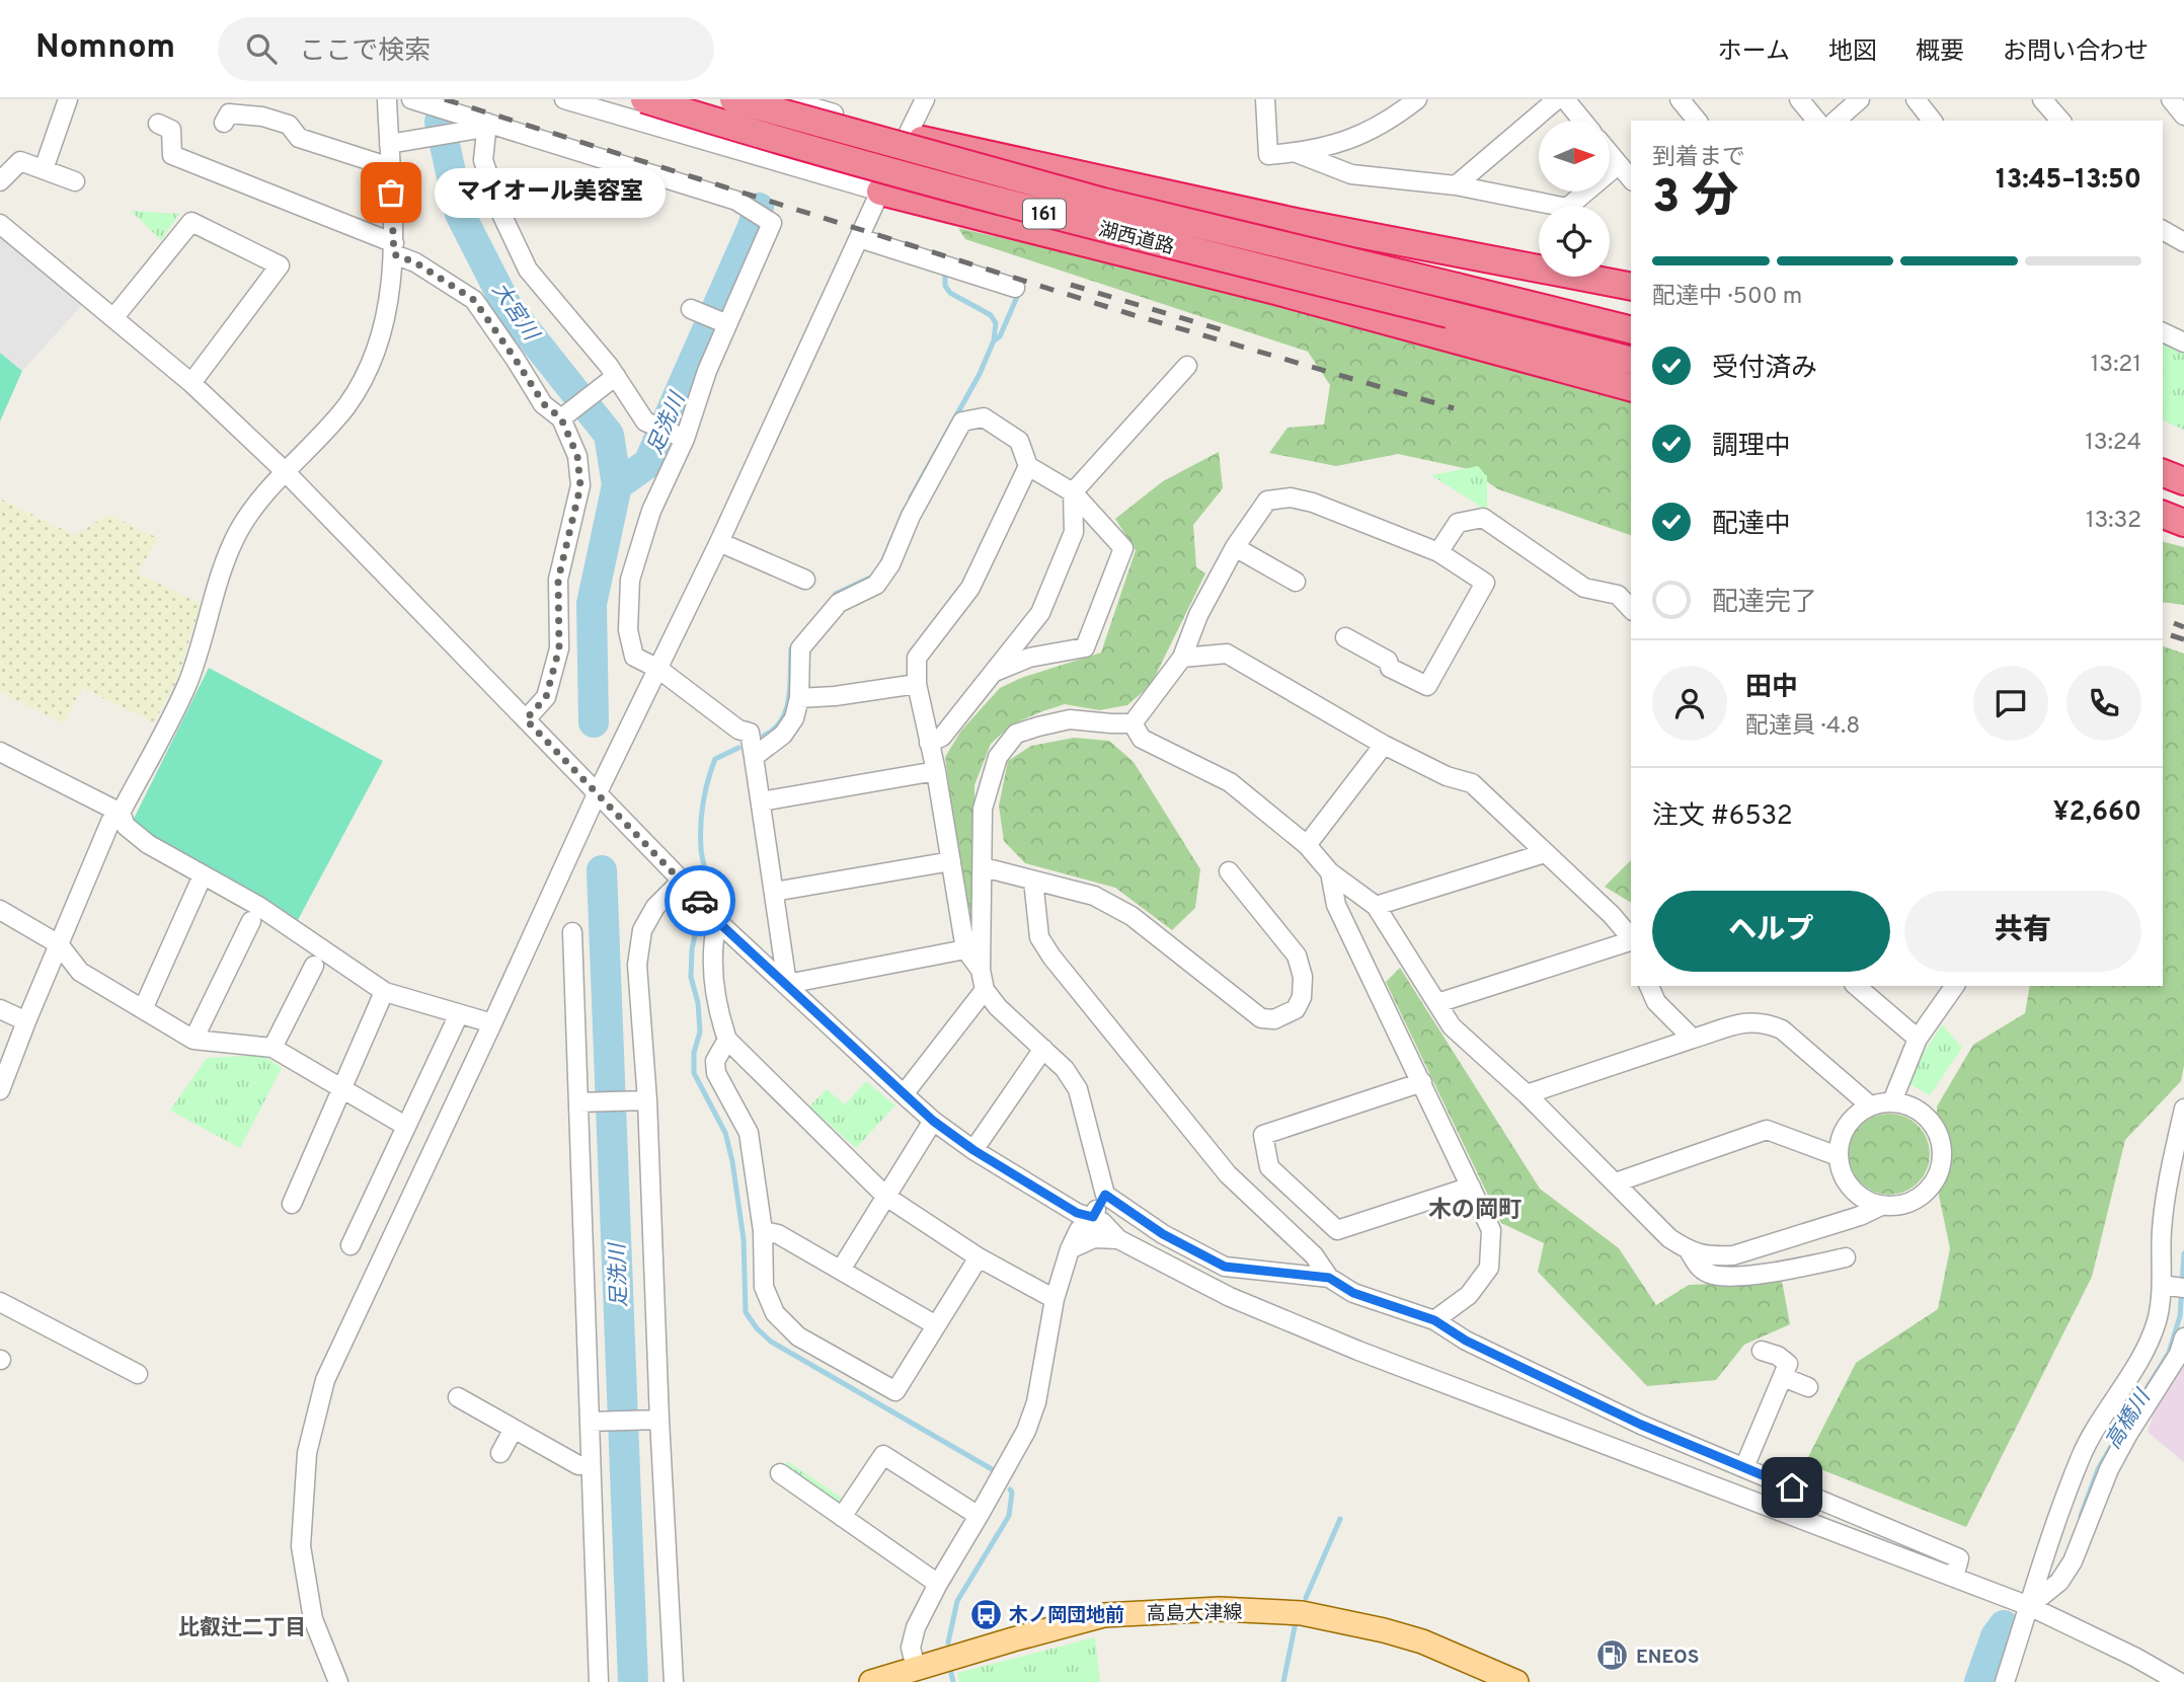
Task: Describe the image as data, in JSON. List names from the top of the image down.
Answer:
{
  "streets": {
    "highway": ["161", "湖西道路"],
    "main road": ["高島大津線"]
  },
  "districts": ["木の岡町", "比叡辻二丁目"],
  "water": ["大宮川", "足洗川", "高橋川"],
  "places": {
    "other": ["マイオール美容室"],
    "bus stop": ["木ノ岡団地前"],
    "fuel station": ["ENEOS"]
  },
  "north": "right",
  "page": {
    "header": "Nomnom",
    "search": "ここで検索",
    "nav": [
      "ホーム",
      "地図",
      "概要",
      "お問い合わせ"
    ],
    "heading": ["3 分", "到着まで", "13:45–13:50"],
    "panel": [
      "田中",
      "配達員 · 4.8",
      "注文 #6532",
      "¥2,660"
    ],
    "bubble": "マイオール美容室",
    "bar": "配達中 · 500 m",
    "list": [
      ["受付済み", "13:21"],
      ["調理中", "13:24"],
      ["配達中", "13:32"],
      "配達完了"
    ],
    "buttons": ["ヘルプ", "共有"]
  }
}
